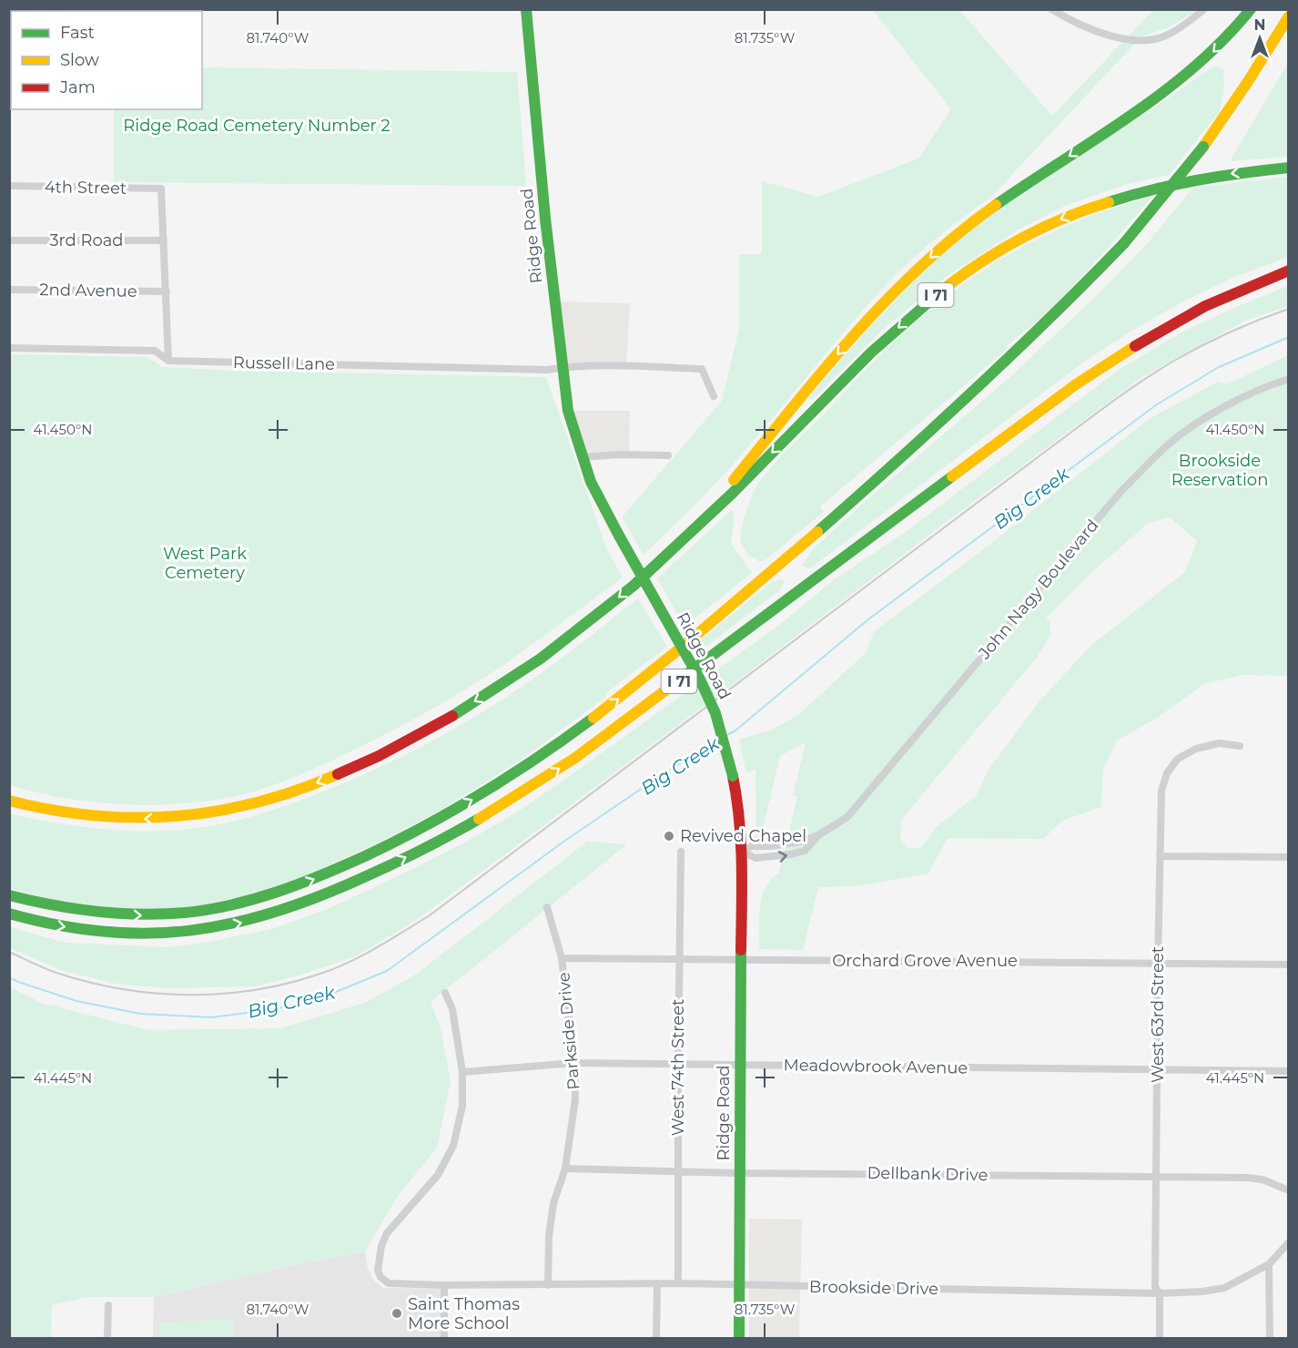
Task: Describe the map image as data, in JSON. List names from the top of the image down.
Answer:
{
  "streets": {
    "main road": ["Ridge Road", "I 71"],
    "street": [
      "4th Street",
      "3rd Road",
      "2nd Avenue",
      "Russell Lane",
      "John Nagy Boulevard",
      "Orchard Grove Avenue",
      "West 63rd Street",
      "Parkside Drive",
      "Meadowbrook Avenue",
      "West 74th Street",
      "Dellbank Drive",
      "Brookside Drive"
    ]
  },
  "crossings": [
    ["4th Street", "3rd Road"],
    ["Ridge Road", "Russell Lane"],
    ["Ridge Road", "John Nagy Boulevard"],
    ["Ridge Road", "Orchard Grove Avenue"],
    ["Ridge Road", "Meadowbrook Avenue"],
    ["Ridge Road", "Dellbank Drive"],
    ["Ridge Road", "Brookside Drive"],
    ["Orchard Grove Avenue", "West 63rd Street"],
    ["Orchard Grove Avenue", "Parkside Drive"],
    ["Orchard Grove Avenue", "West 74th Street"],
    ["West 63rd Street", "Meadowbrook Avenue"],
    ["West 63rd Street", "Dellbank Drive"],
    ["West 63rd Street", "Brookside Drive"],
    ["Parkside Drive", "Meadowbrook Avenue"],
    ["Parkside Drive", "Dellbank Drive"],
    ["Parkside Drive", "Brookside Drive"],
    ["Meadowbrook Avenue", "West 74th Street"],
    ["Meadowbrook Avenue", "Brookside Drive"],
    ["West 74th Street", "Dellbank Drive"],
    ["West 74th Street", "Brookside Drive"]
  ],
  "water": ["Big Creek"],
  "parks": ["Ridge Road Cemetery Number 2", "Brookside Reservation", "West Park Cemetery"],
  "places": ["Revived Chapel", "Saint Thomas More School"],
  "legend": ["Fast", "Slow", "Jam"],
  "north": "top",
  "coordinates": [
    "81.740°W",
    "81.735°W",
    "41.450°N",
    "41.445°N"
  ]
}
